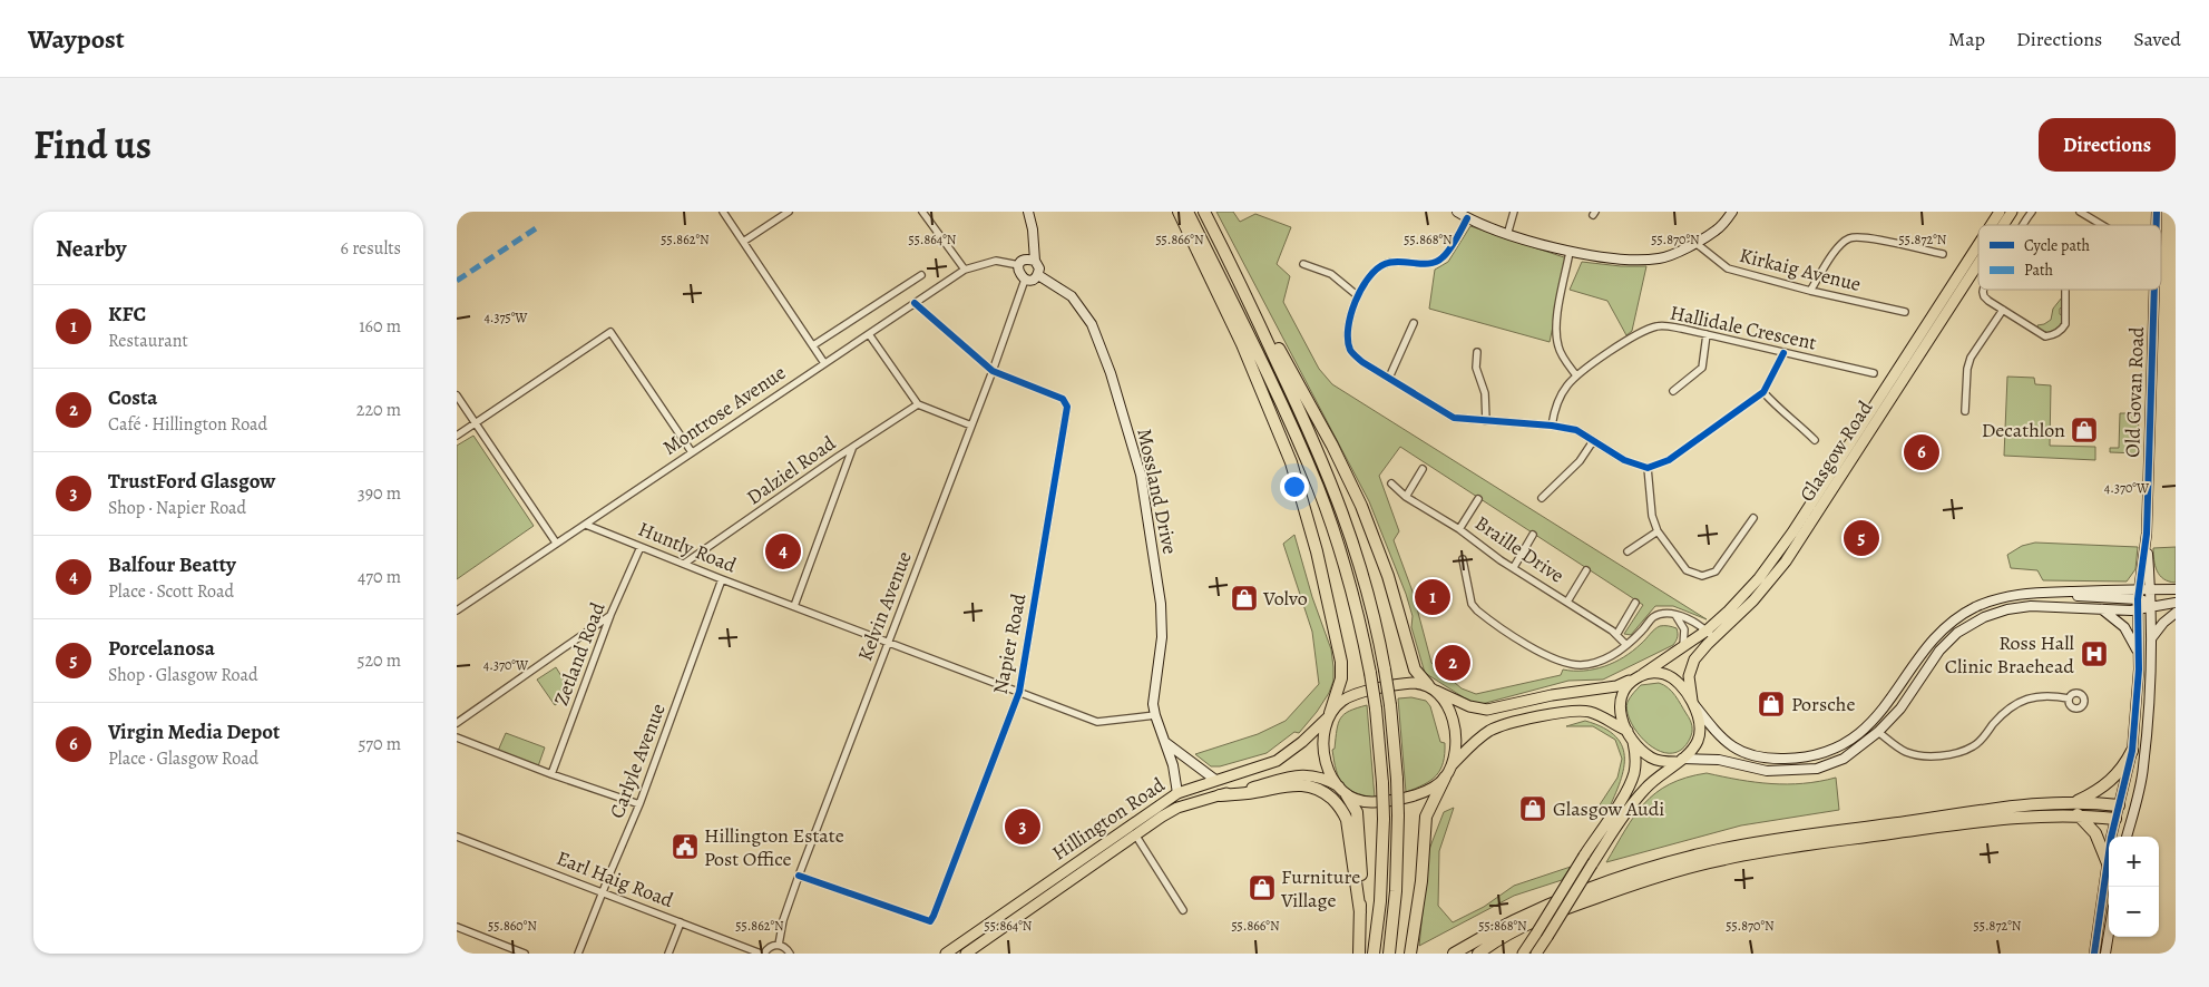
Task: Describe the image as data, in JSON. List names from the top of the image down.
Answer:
{
  "streets": {
    "main road": ["Glasgow Road", "Hillington Road"],
    "street": [
      "Kirkaig Avenue",
      "Hallidale Crescent",
      "Old Govan Road",
      "Montrose Avenue",
      "Dalziel Road",
      "Mossland Drive",
      "Huntly Road",
      "Braille Drive",
      "Kelvin Avenue",
      "Napier Road",
      "Zetland Road",
      "Carlyle Avenue",
      "Earl Haig Road"
    ]
  },
  "crossings": [
    ["Montrose Avenue", "Mossland Drive"],
    ["Montrose Avenue", "Huntly Road"],
    ["Montrose Avenue", "Kelvin Avenue"],
    ["Montrose Avenue", "Napier Road"],
    ["Dalziel Road", "Huntly Road"],
    ["Mossland Drive", "Huntly Road"],
    ["Mossland Drive", "Kelvin Avenue"],
    ["Mossland Drive", "Hillington Road"],
    ["Huntly Road", "Kelvin Avenue"],
    ["Huntly Road", "Napier Road"],
    ["Huntly Road", "Zetland Road"],
    ["Huntly Road", "Carlyle Avenue"],
    ["Kelvin Avenue", "Napier Road"],
    ["Carlyle Avenue", "Earl Haig Road"]
  ],
  "places": {
    "shop": [
      "Decathlon",
      "Volvo",
      "Porsche",
      "Glasgow Audi",
      "Furniture Village"
    ],
    "hospital": ["Ross Hall Clinic Braehead"],
    "public building": ["Hillington Estate Post Office"]
  },
  "legend": ["Cycle path", "Path"],
  "page": {
    "header": "Waypost",
    "nav": ["Map", "Directions", "Saved"],
    "title": "Find us",
    "buttons": "Directions",
    "heading": ["Nearby", "6 results"],
    "list": [
      {
        "mark": "1",
        "name": "KFC",
        "note": "Restaurant",
        "value": "160 m"
      },
      {
        "mark": "2",
        "name": "Costa",
        "note": "Café · Hillington Road",
        "value": "220 m"
      },
      {
        "mark": "3",
        "name": "TrustFord Glasgow",
        "note": "Shop · Napier Road",
        "value": "390 m"
      },
      {
        "mark": "4",
        "name": "Balfour Beatty",
        "note": "Place · Scott Road",
        "value": "470 m"
      },
      {
        "mark": "5",
        "name": "Porcelanosa",
        "note": "Shop · Glasgow Road",
        "value": "520 m"
      },
      {
        "mark": "6",
        "name": "Virgin Media Depot",
        "note": "Place · Glasgow Road",
        "value": "570 m"
      }
    ],
    "pins": [
      "6",
      "5",
      "4",
      "1",
      "2",
      "3"
    ],
    "map_buttons": ["+", "−"]
  },
  "coordinates": [
    "55.862°N",
    "55.864°N",
    "55.866°N",
    "55.868°N",
    "55.870°N",
    "55.872°N",
    "4.375°W",
    "4.370°W",
    "55.860°N"
  ]
}
